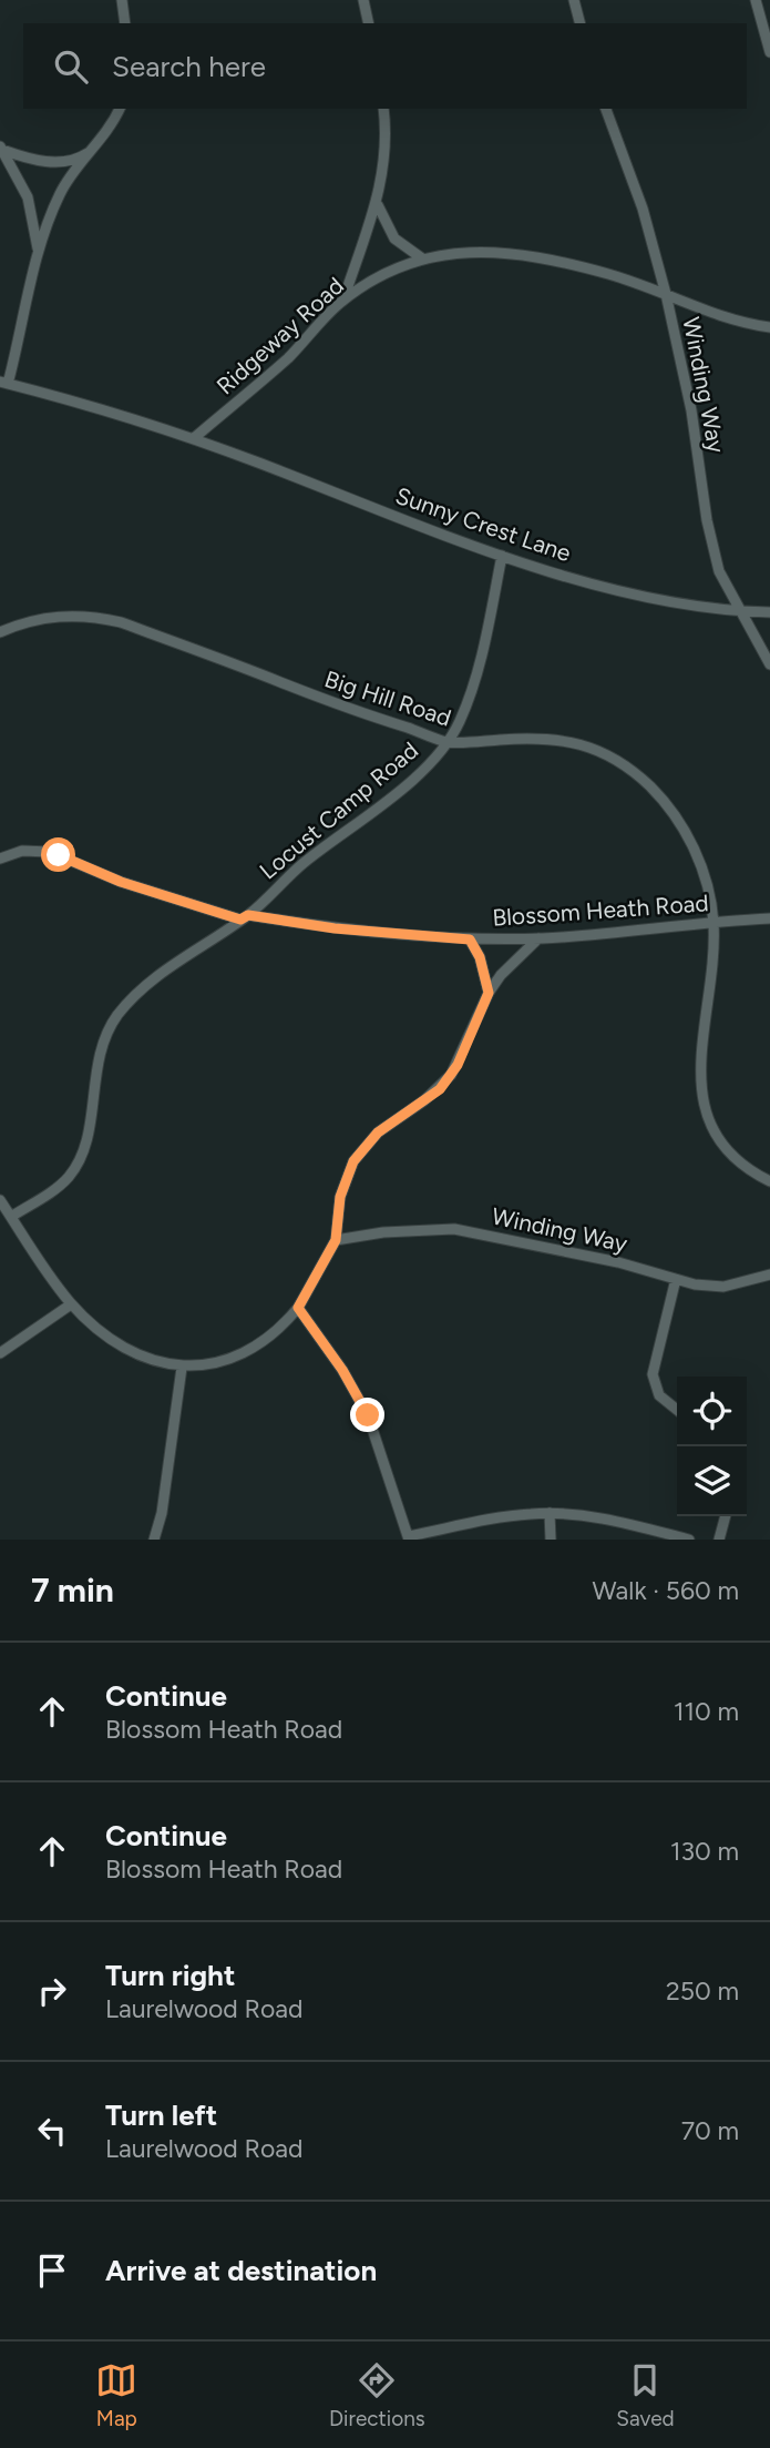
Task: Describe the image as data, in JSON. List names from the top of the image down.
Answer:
{
  "streets": {
    "street": [
      "Ridgeway Road",
      "Winding Way",
      "Sunny Crest Lane",
      "Big Hill Road",
      "Locust Camp Road",
      "Blossom Heath Road"
    ]
  },
  "crossings": [
    ["Ridgeway Road", "Winding Way"],
    ["Ridgeway Road", "Sunny Crest Lane"],
    ["Winding Way", "Sunny Crest Lane"],
    ["Sunny Crest Lane", "Locust Camp Road"],
    ["Big Hill Road", "Locust Camp Road"],
    ["Big Hill Road", "Blossom Heath Road"],
    ["Locust Camp Road", "Blossom Heath Road"]
  ],
  "page": {
    "search": "Search here",
    "heading": ["7 min", "Walk · 560 m"],
    "list": [
      ["Continue", "Blossom Heath Road", "110 m"],
      ["Continue", "Blossom Heath Road", "130 m"],
      ["Turn right", "Laurelwood Road", "250 m"],
      ["Turn left", "Laurelwood Road", "70 m"],
      "Arrive at destination"
    ],
    "nav": ["Map", "Directions", "Saved"]
  }
}
